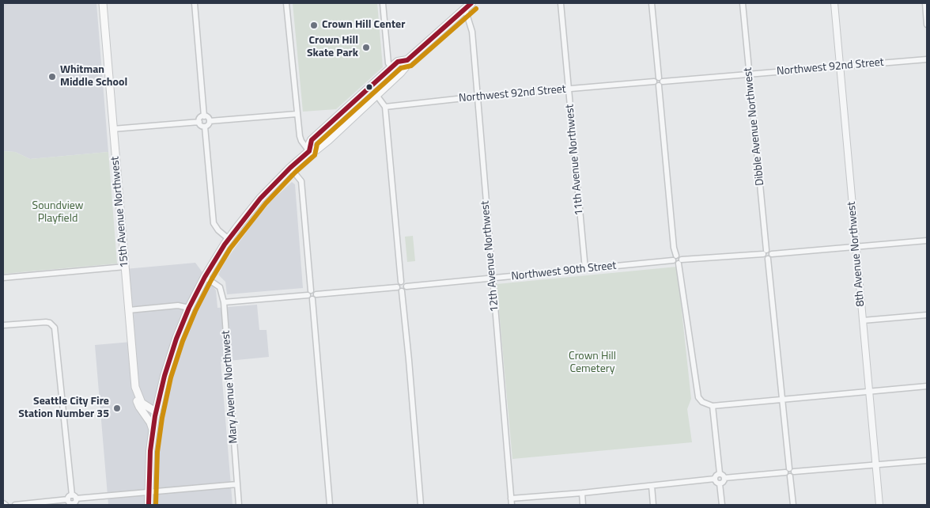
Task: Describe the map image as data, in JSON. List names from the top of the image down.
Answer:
{
  "streets": {
    "main road": ["15th Avenue Northwest"],
    "street": [
      "Northwest 92nd Street",
      "Dibble Avenue Northwest",
      "11th Avenue Northwest",
      "8th Avenue Northwest",
      "12th Avenue Northwest",
      "Northwest 90th Street",
      "Mary Avenue Northwest"
    ]
  },
  "crossings": [
    ["Northwest 92nd Street", "Dibble Avenue Northwest"],
    ["Northwest 92nd Street", "11th Avenue Northwest"],
    ["Northwest 92nd Street", "8th Avenue Northwest"],
    ["Northwest 92nd Street", "12th Avenue Northwest"],
    ["11th Avenue Northwest", "Northwest 90th Street"],
    ["12th Avenue Northwest", "Northwest 90th Street"]
  ],
  "parks": ["Soundview Playfield", "Crown Hill Cemetery"],
  "places": [
    "Crown Hill Center",
    "Crown Hill Skate Park",
    "Whitman Middle School",
    "Seattle City Fire Station Number 35"
  ]
}
